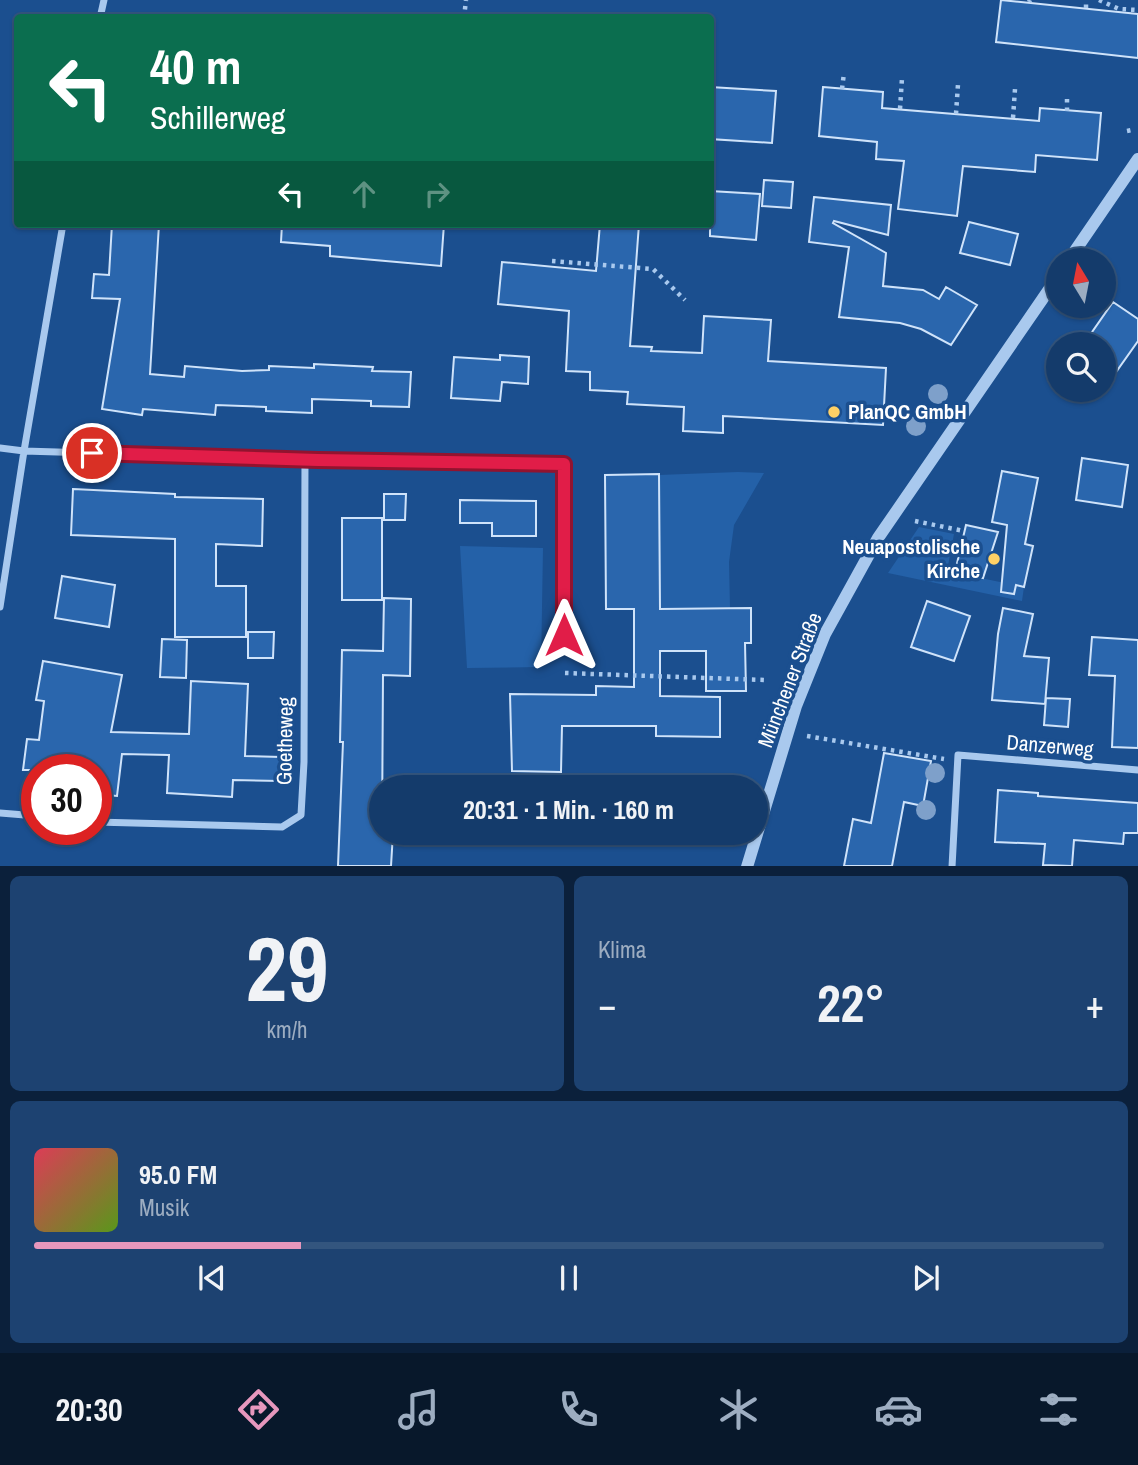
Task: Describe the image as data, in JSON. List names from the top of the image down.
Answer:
{
  "streets": {
    "street": ["Münchener Straße", "Goetheweg", "Danzerweg"]
  },
  "places": ["PlanQC GmbH", "Neuapostolische Kirche"],
  "north": "top",
  "page": {
    "turn": ["40 m", "Schillerweg"],
    "limit": "30",
    "trip": "20:31 · 1 Min. · 160 m",
    "tile": [
      ["29", "km/h"],
      "Klima"
    ],
    "heat": ["−", "22°", "+"],
    "song": ["95.0 FM", "Musik"],
    "tabs": "20:30"
  }
}
